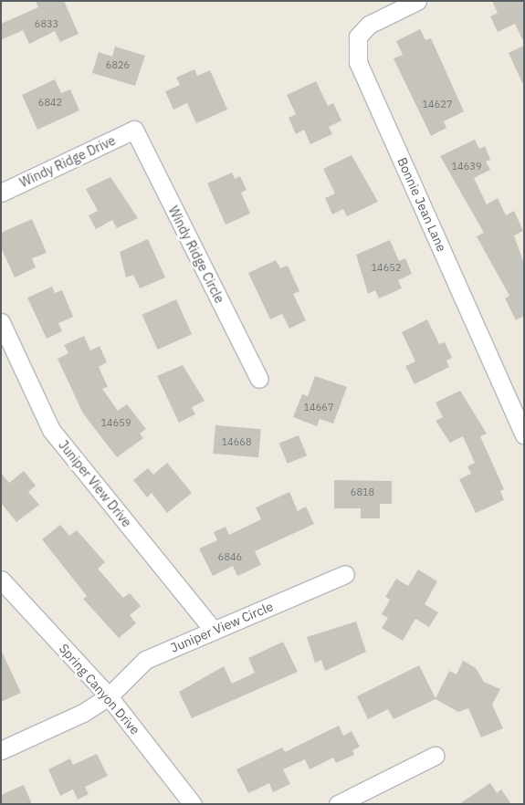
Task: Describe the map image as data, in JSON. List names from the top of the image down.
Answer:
{
  "streets": {
    "street": [
      "Windy Ridge Drive",
      "Bonnie Jean Lane",
      "Windy Ridge Circle",
      "Juniper View Drive",
      "Juniper View Circle",
      "Spring Canyon Drive"
    ]
  },
  "crossings": [
    ["Windy Ridge Drive", "Windy Ridge Circle"],
    ["Juniper View Drive", "Juniper View Circle"],
    ["Juniper View Circle", "Spring Canyon Drive"]
  ],
  "house_numbers": [
    "6833",
    "6826",
    "6842",
    "14627",
    "14639",
    "14652",
    "14667",
    "14659",
    "14668",
    "6818",
    "6846"
  ]
}
